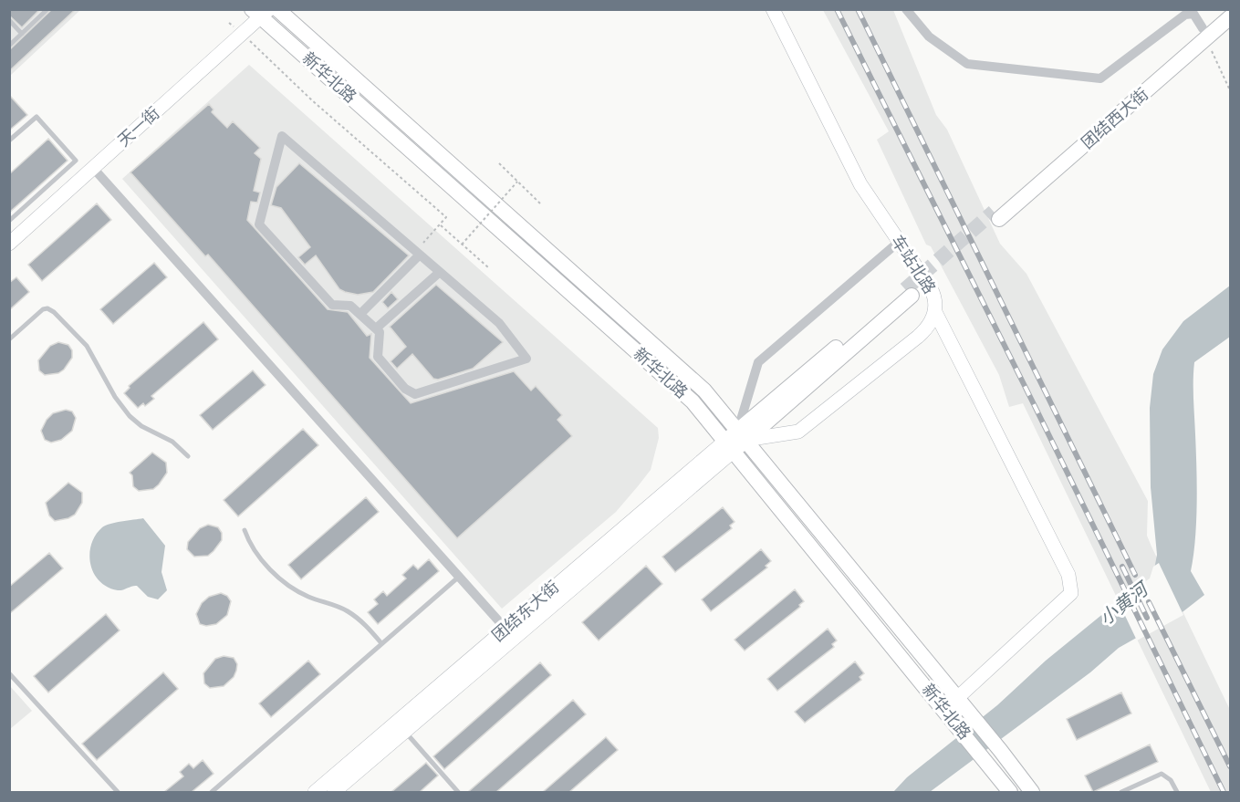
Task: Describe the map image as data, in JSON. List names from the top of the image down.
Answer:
{
  "streets": {
    "main road": ["新华北路", "团结西大街", "团结东大街"],
    "street": ["天一街", "车站北路"]
  },
  "crossings": [
    ["新华北路", "天一街"],
    ["新华北路", "车站北路"],
    ["新华北路", "团结东大街"],
    ["车站北路", "团结东大街"]
  ],
  "water": ["小黄河"]
}
